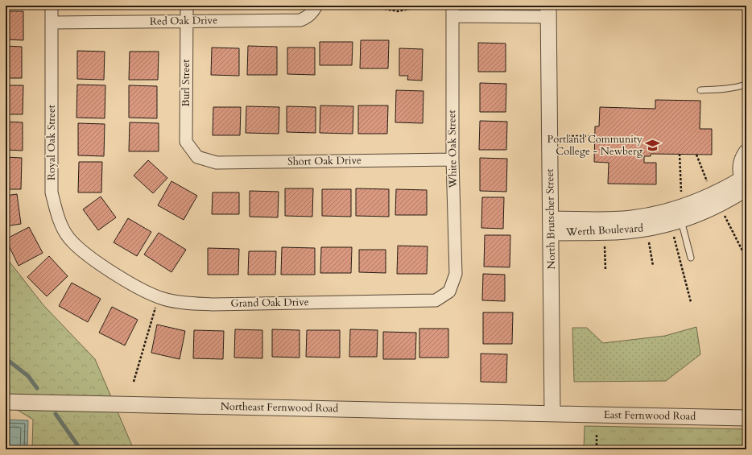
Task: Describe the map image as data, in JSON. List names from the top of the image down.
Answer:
{
  "streets": {
    "street": [
      "Red Oak Drive",
      "Burl Street",
      "Royal Oak Street",
      "White Oak Street",
      "Short Oak Drive",
      "North Brutscher Street",
      "Werth Boulevard",
      "Grand Oak Drive",
      "Northeast Fernwood Road",
      "East Fernwood Road"
    ]
  },
  "crossings": [
    ["Red Oak Drive", "Burl Street"],
    ["Red Oak Drive", "Royal Oak Street"],
    ["Burl Street", "Short Oak Drive"],
    ["Royal Oak Street", "Grand Oak Drive"],
    ["White Oak Street", "Short Oak Drive"],
    ["White Oak Street", "Grand Oak Drive"],
    ["North Brutscher Street", "Werth Boulevard"],
    ["North Brutscher Street", "Northeast Fernwood Road"],
    ["North Brutscher Street", "East Fernwood Road"],
    ["Northeast Fernwood Road", "East Fernwood Road"]
  ],
  "places": {
    "school or university": ["Portland Community College - Newberg"]
  }
}
